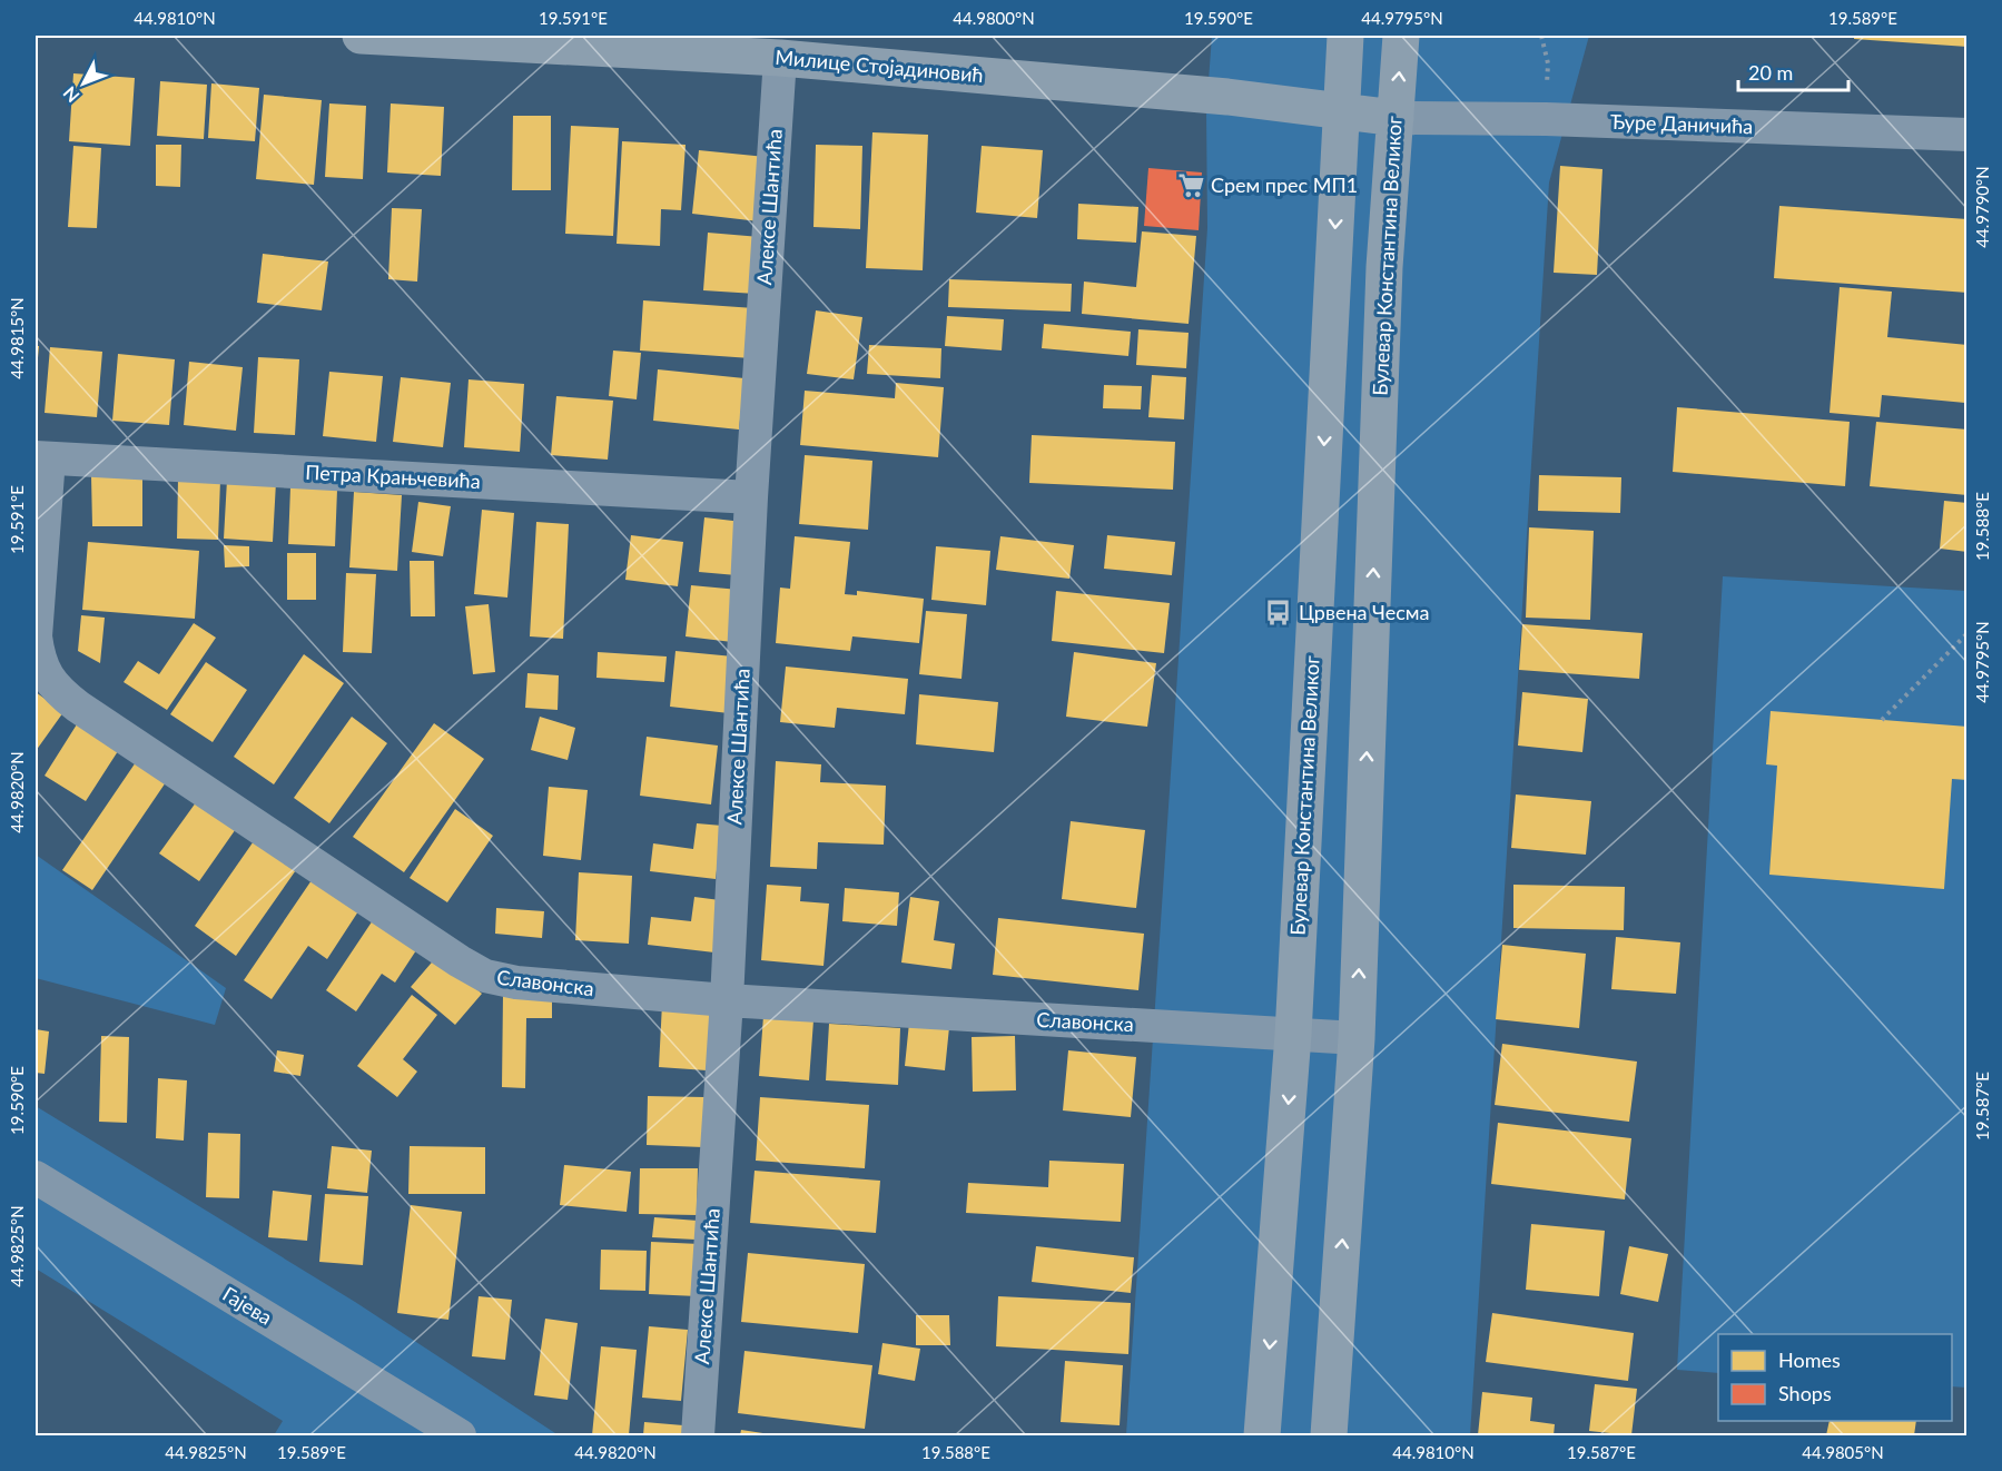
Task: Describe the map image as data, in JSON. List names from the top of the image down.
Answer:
{
  "streets": {
    "main road": ["Милице Стојадиновић", "Булевар Константина Великог"],
    "street": [
      "Ђуре Даничића",
      "Алексе Шантића",
      "Петра Крањчевића",
      "Славонска",
      "Гајева"
    ]
  },
  "crossings": [
    ["Милице Стојадиновић", "Ђуре Даничића"],
    ["Милице Стојадиновић", "Алексе Шантића"],
    ["Милице Стојадиновић", "Булевар Константина Великог"],
    ["Ђуре Даничића", "Булевар Константина Великог"],
    ["Алексе Шантића", "Петра Крањчевића"],
    ["Алексе Шантића", "Славонска"],
    ["Булевар Константина Великог", "Славонска"],
    ["Петра Крањчевића", "Славонска"]
  ],
  "places": {
    "supermarket": ["Срем прес МП1"],
    "bus stop": ["Црвена Чесма"]
  },
  "legend": ["Homes", "Shops"],
  "scale_bar": "20 m",
  "north": "bottom left",
  "coordinates": [
    "44.9810°N",
    "19.591°E",
    "44.9800°N",
    "19.590°E",
    "44.9795°N",
    "19.589°E",
    "44.9790°N",
    "44.9815°N",
    "19.588°E",
    "44.9820°N",
    "19.587°E",
    "44.9825°N",
    "44.9805°N"
  ]
}
